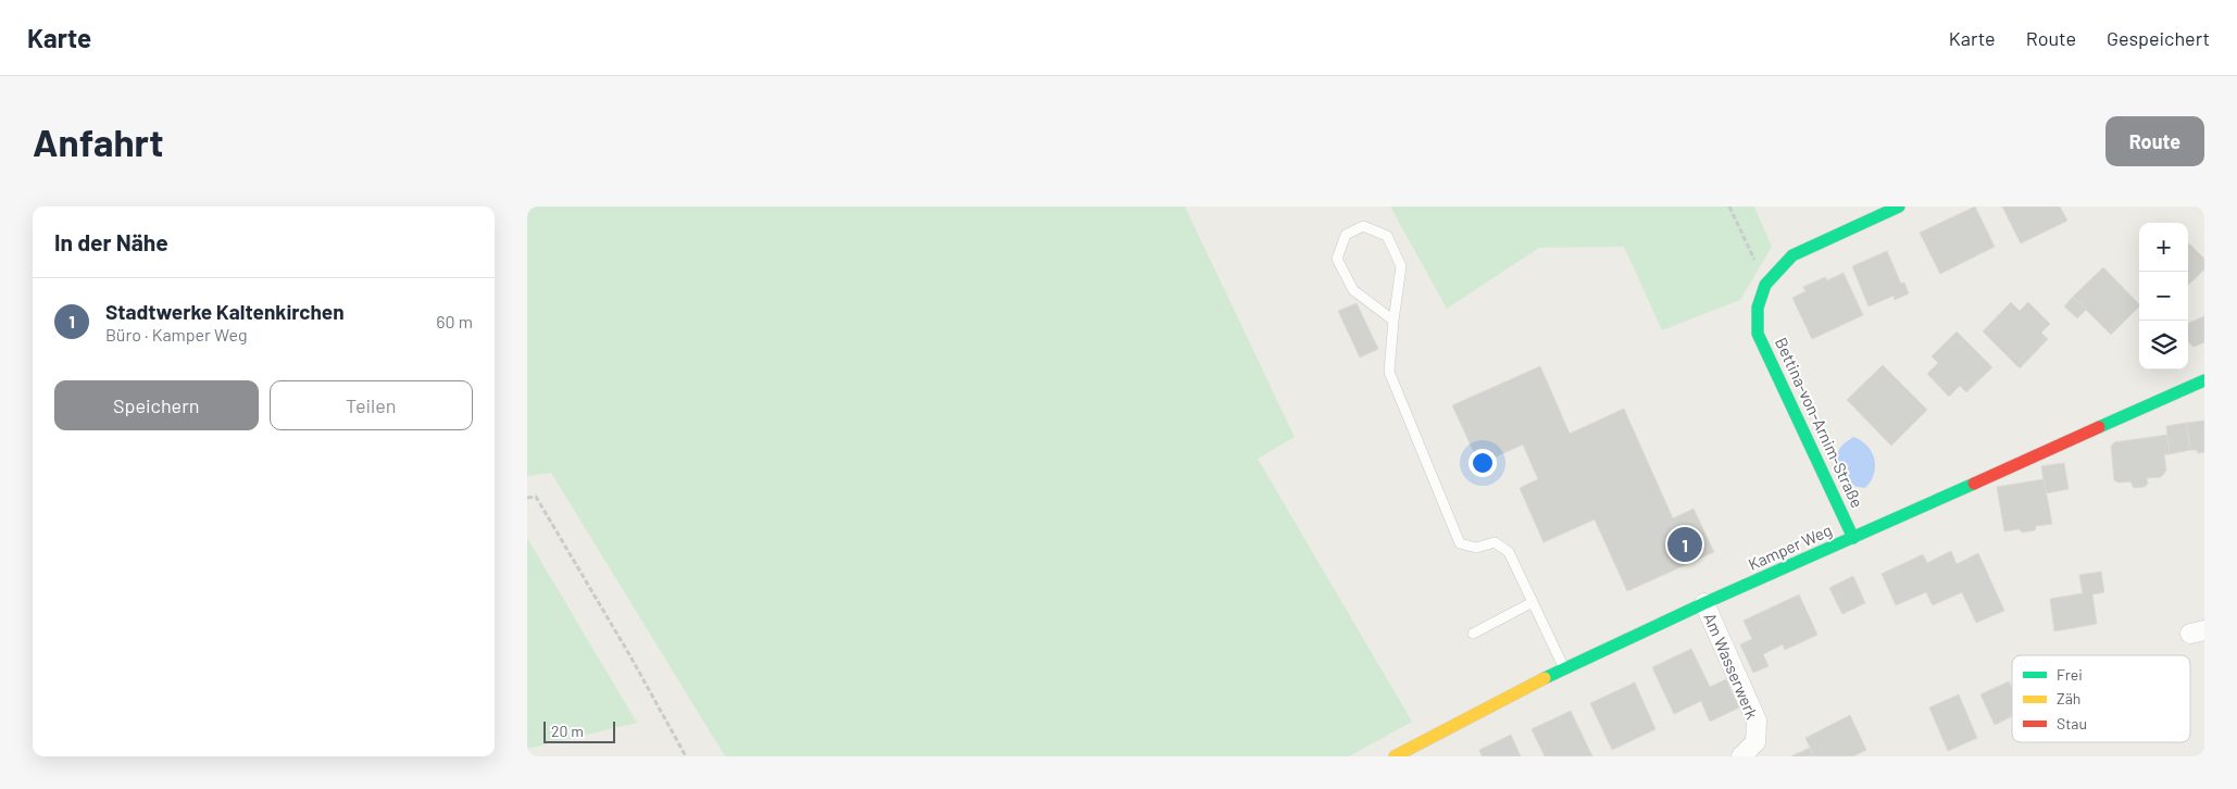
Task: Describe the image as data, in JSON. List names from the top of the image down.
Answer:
{
  "streets": {
    "street": ["Bettina-von-Arnim-Straße", "Kamper Weg", "Am Wasserwerk"]
  },
  "crossings": [
    ["Bettina-von-Arnim-Straße", "Kamper Weg"],
    ["Kamper Weg", "Am Wasserwerk"]
  ],
  "legend": ["Frei", "Zäh", "Stau"],
  "scale_bar": "20 m",
  "page": {
    "header": "Karte",
    "nav": ["Karte", "Route", "Gespeichert"],
    "buttons": [
      "Route",
      ["Speichern", "Teilen"]
    ],
    "title": "Anfahrt",
    "heading": "In der Nähe",
    "map_buttons": ["+", "−"],
    "list": [
      {
        "mark": "1",
        "name": "Stadtwerke Kaltenkirchen",
        "note": "Büro · Kamper Weg",
        "value": "60 m"
      }
    ],
    "pins": "1",
    "scale": "20 m"
  }
}
